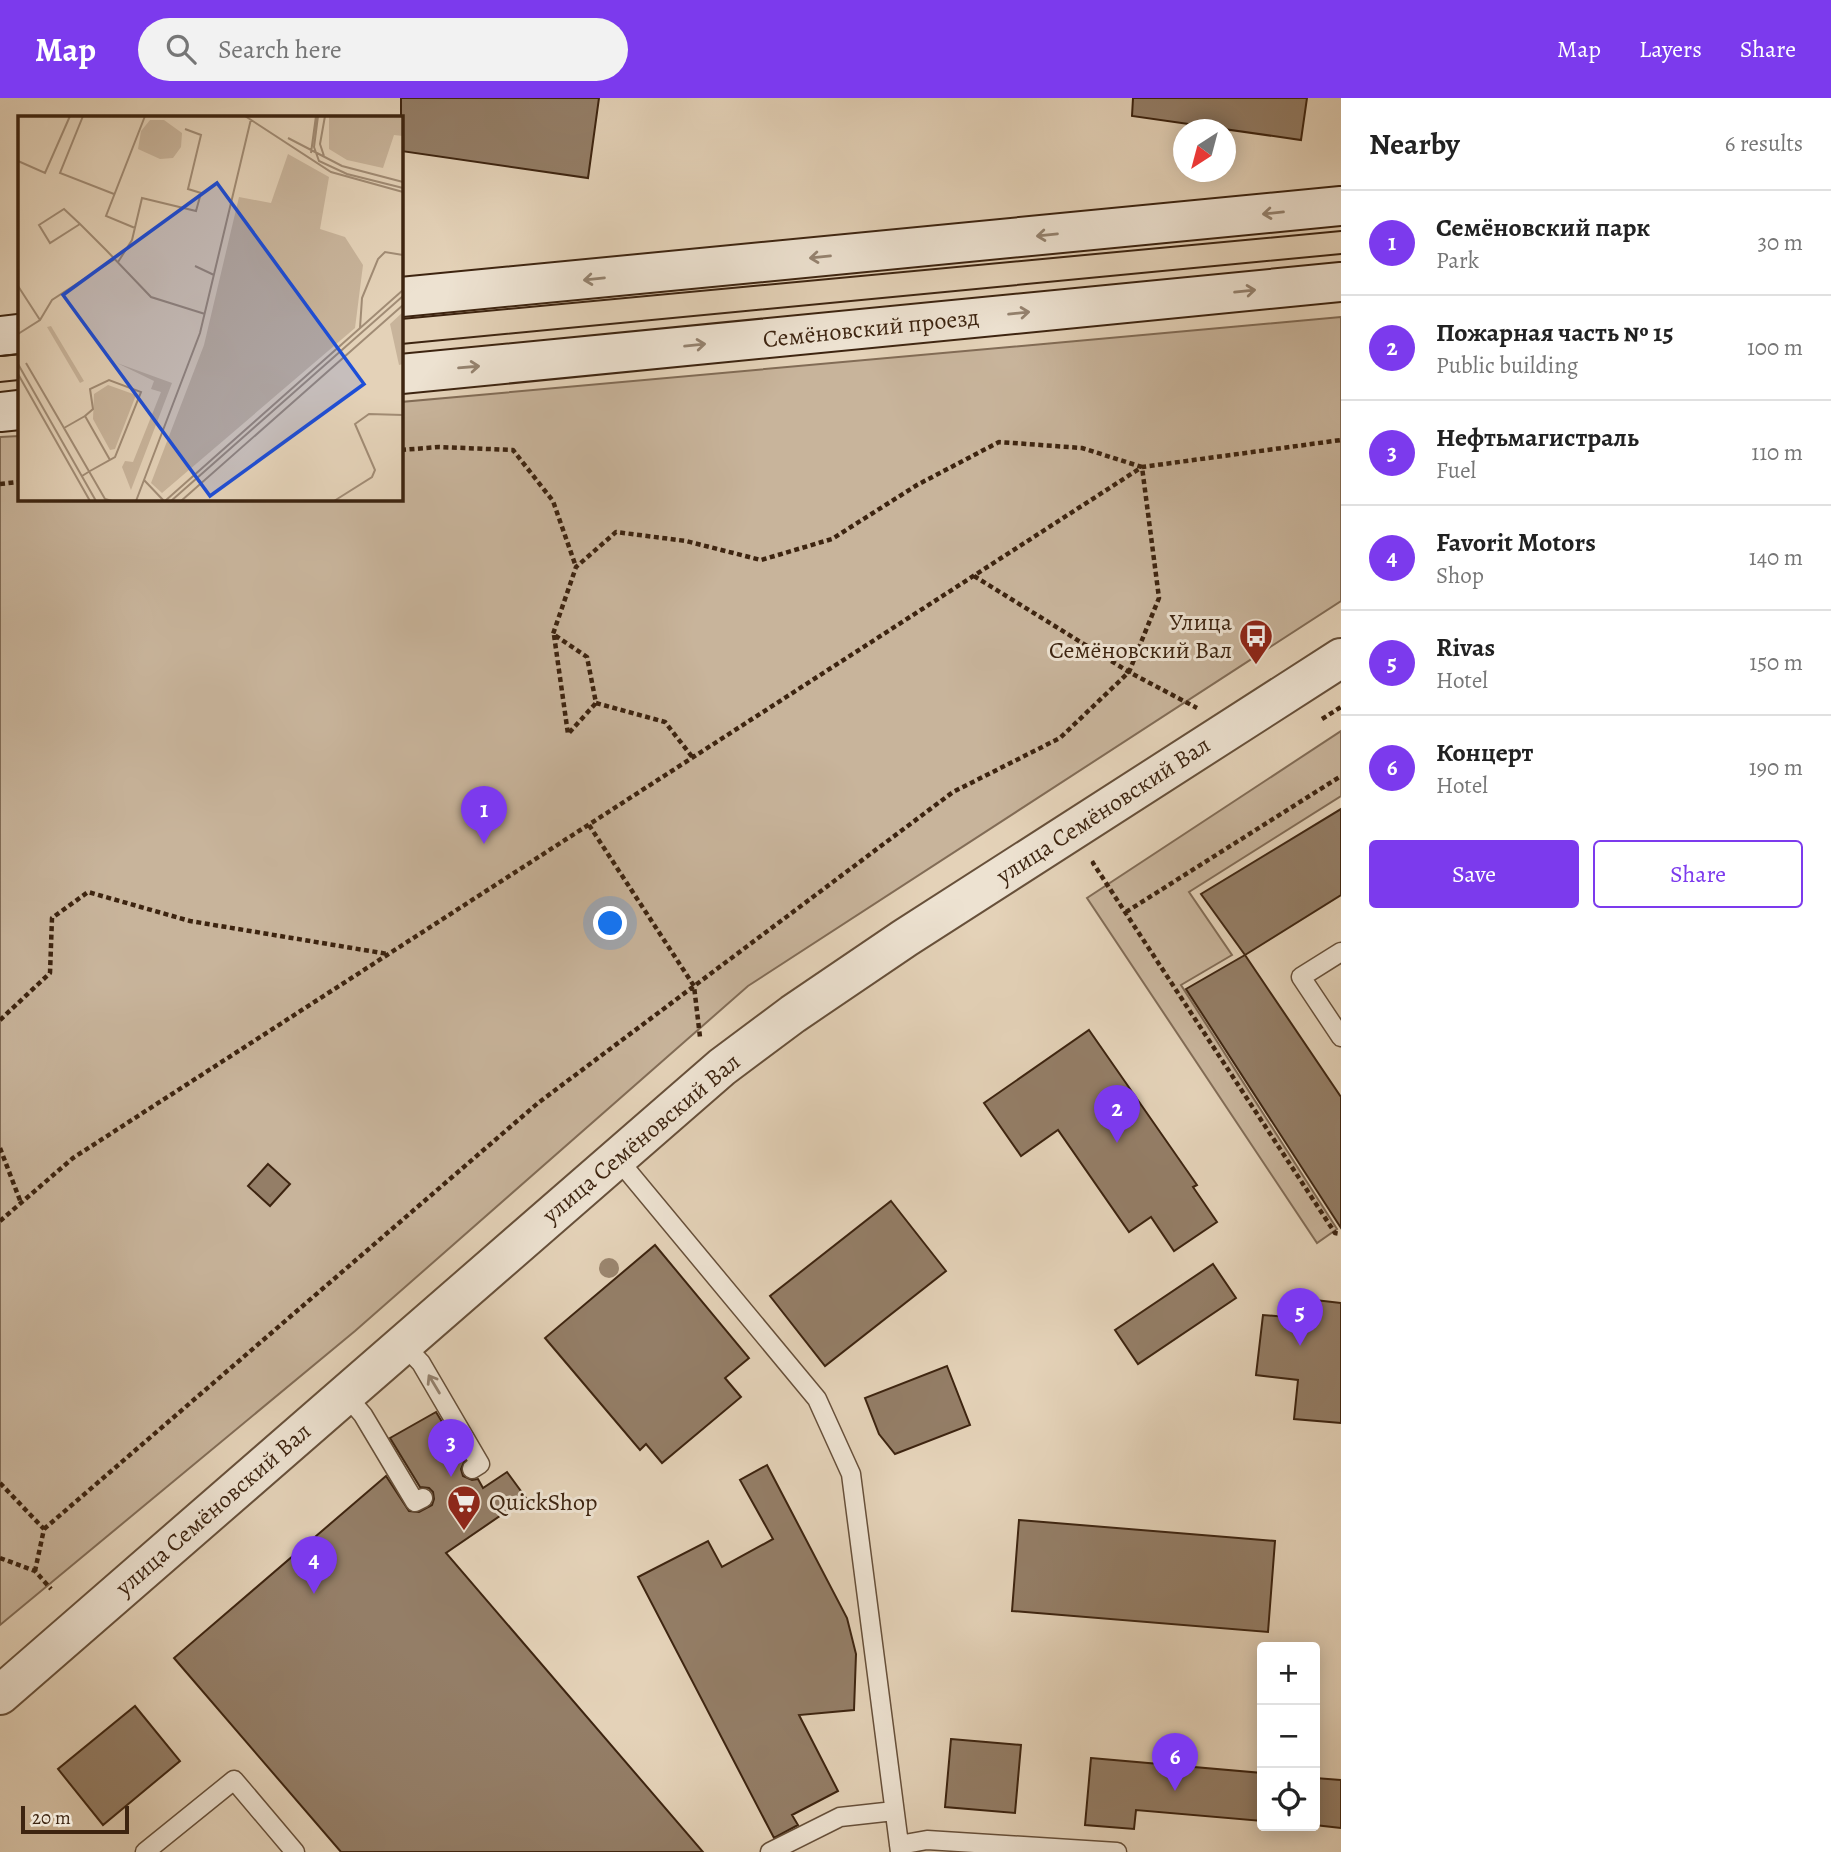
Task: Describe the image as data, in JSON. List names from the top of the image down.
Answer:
{
  "streets": {
    "main road": ["Семёновский проезд", "улица Семёновский Вал"]
  },
  "places": {
    "bus stop": ["Улица Семёновский Вал"],
    "supermarket": ["QuickShop"]
  },
  "scale_bar": "20 m",
  "north": "bottom left",
  "page": {
    "header": "Map",
    "search": "Search here",
    "nav": ["Map", "Layers", "Share"],
    "heading": ["Nearby", "6 results"],
    "list": [
      {
        "mark": "1",
        "name": "Семёновский парк",
        "note": "Park",
        "value": "30 m"
      },
      {
        "mark": "2",
        "name": "Пожарная часть № 15",
        "note": "Public building",
        "value": "100 m"
      },
      {
        "mark": "3",
        "name": "Нефтьмагистраль",
        "note": "Fuel",
        "value": "110 m"
      },
      {
        "mark": "4",
        "name": "Favorit Motors",
        "note": "Shop",
        "value": "140 m"
      },
      {
        "mark": "5",
        "name": "Rivas",
        "note": "Hotel",
        "value": "150 m"
      },
      {
        "mark": "6",
        "name": "Концерт",
        "note": "Hotel",
        "value": "190 m"
      }
    ],
    "pins": [
      "1",
      "2",
      "5",
      "3",
      "4",
      "6"
    ],
    "buttons": ["Save", "Share"],
    "map_buttons": ["+", "−"],
    "scale": "20 m"
  }
}
